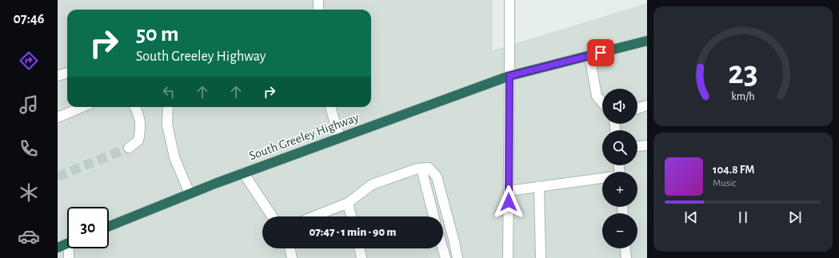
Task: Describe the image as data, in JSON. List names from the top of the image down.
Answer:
{
  "streets": {
    "highway": ["South Greeley Highway"]
  },
  "page": {
    "tabs": "07:46",
    "turn": ["50 m", "South Greeley Highway"],
    "map_buttons": ["+", "−"],
    "song": ["104.8 FM", "Music"],
    "limit": "30",
    "trip": "07:47 · 1 min · 90 m",
    "gauge": ["23", "km/h"]
  }
}
